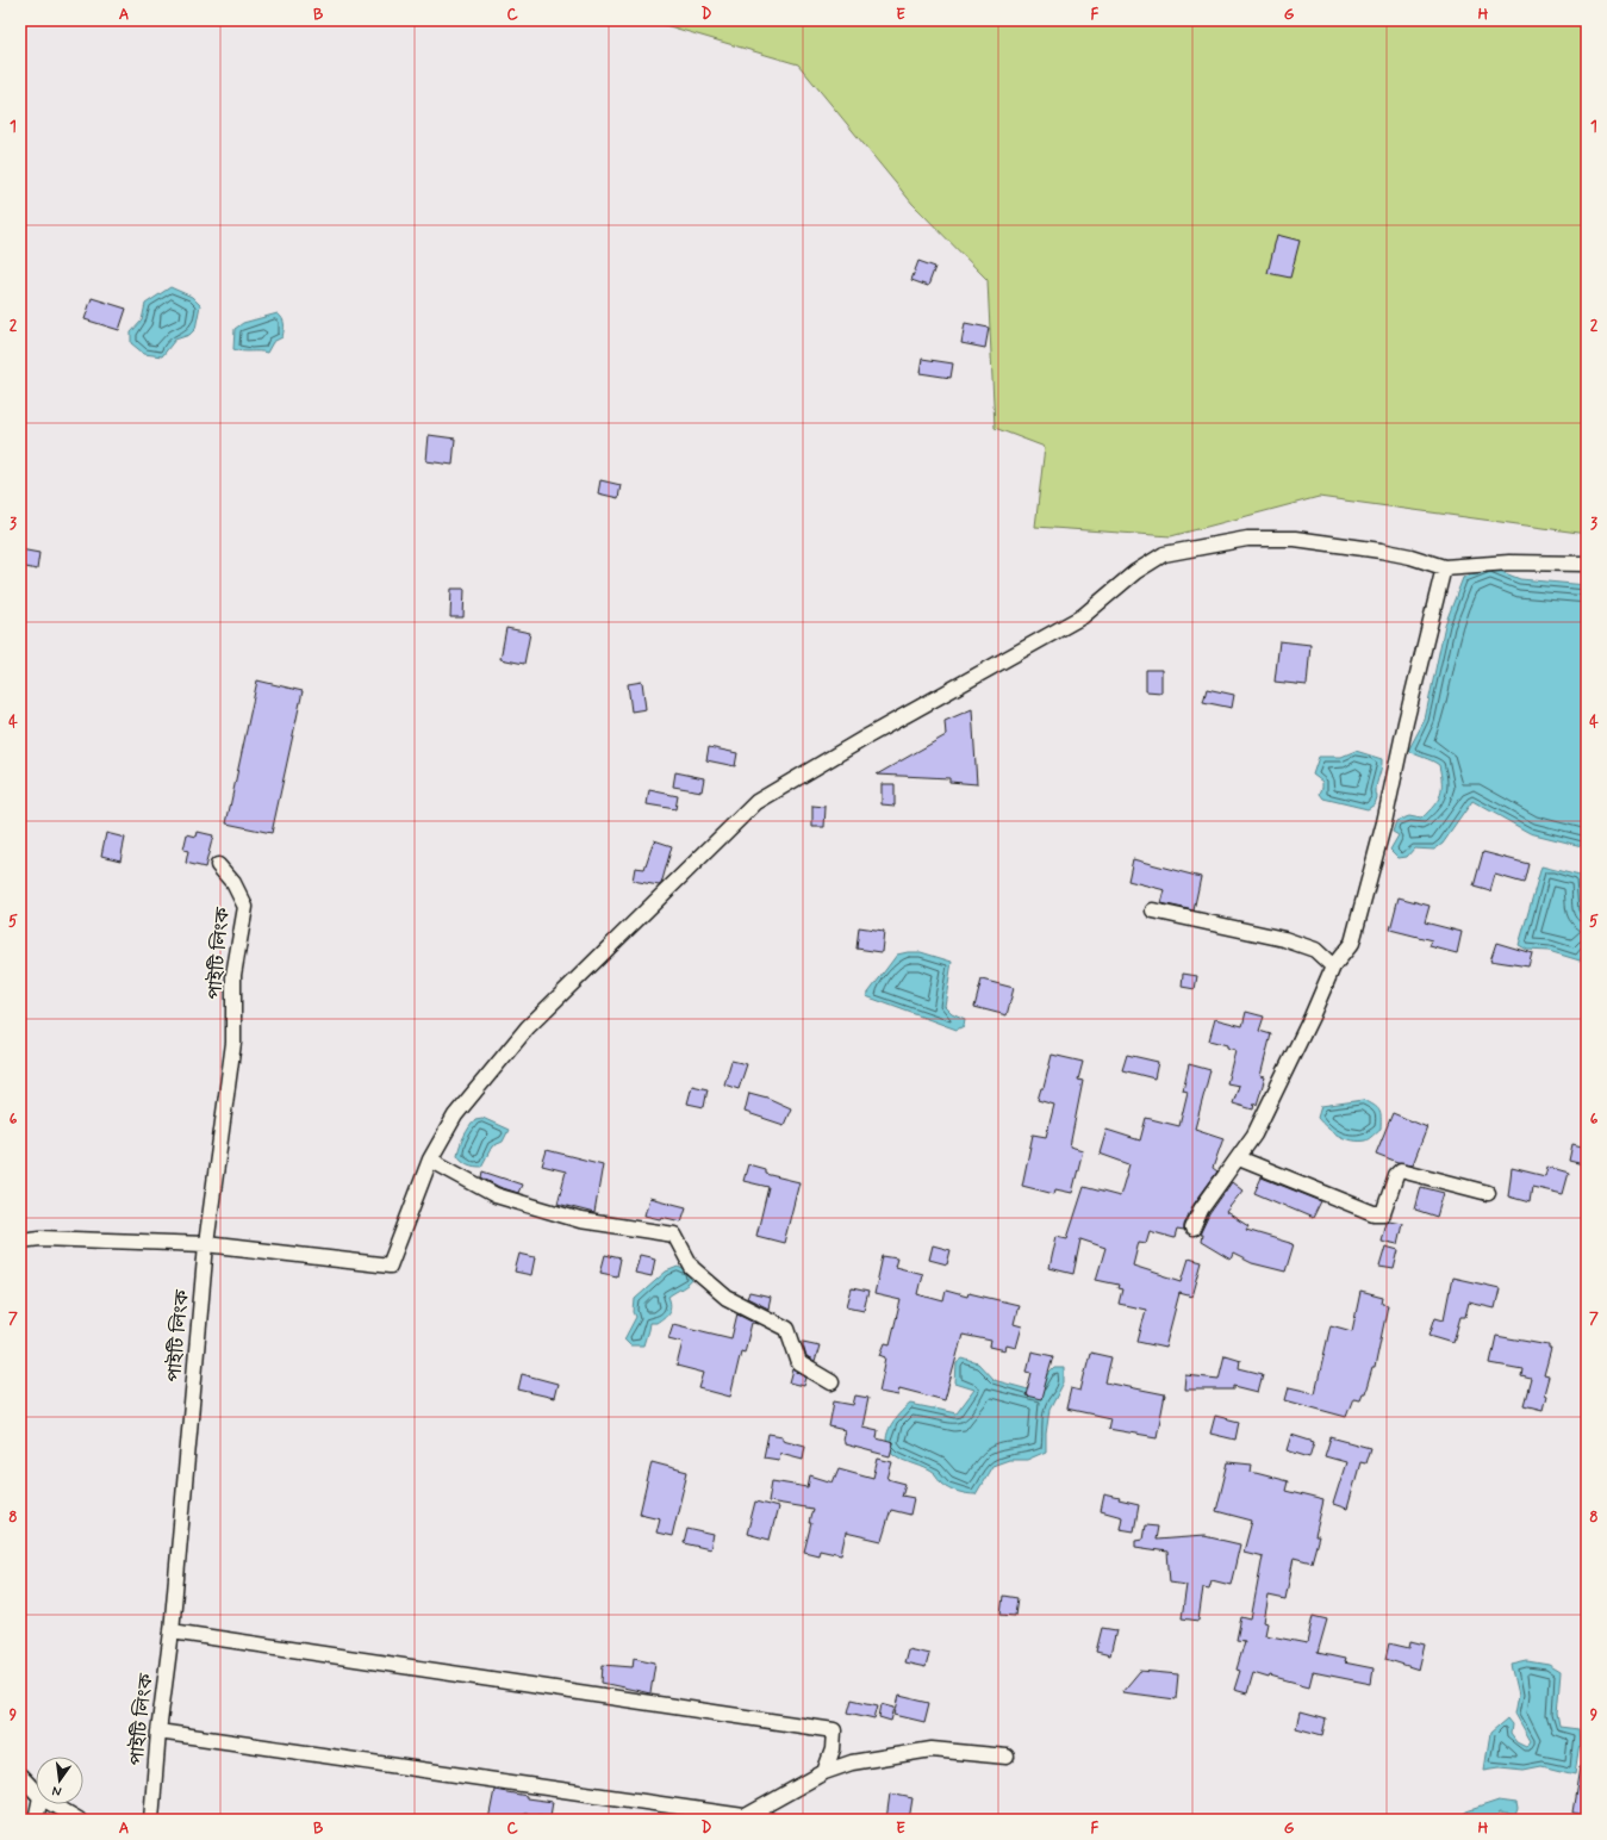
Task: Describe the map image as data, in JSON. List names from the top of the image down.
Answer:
{
  "streets": {
    "street": ["পাইটি লিংক"]
  },
  "north": "bottom",
  "grid": {
    "columns": [
      "A",
      "B",
      "C",
      "D",
      "E",
      "F",
      "G",
      "H"
    ],
    "rows": [
      "1",
      "2",
      "3",
      "4",
      "5",
      "6",
      "7",
      "8",
      "9"
    ]
  }
}
